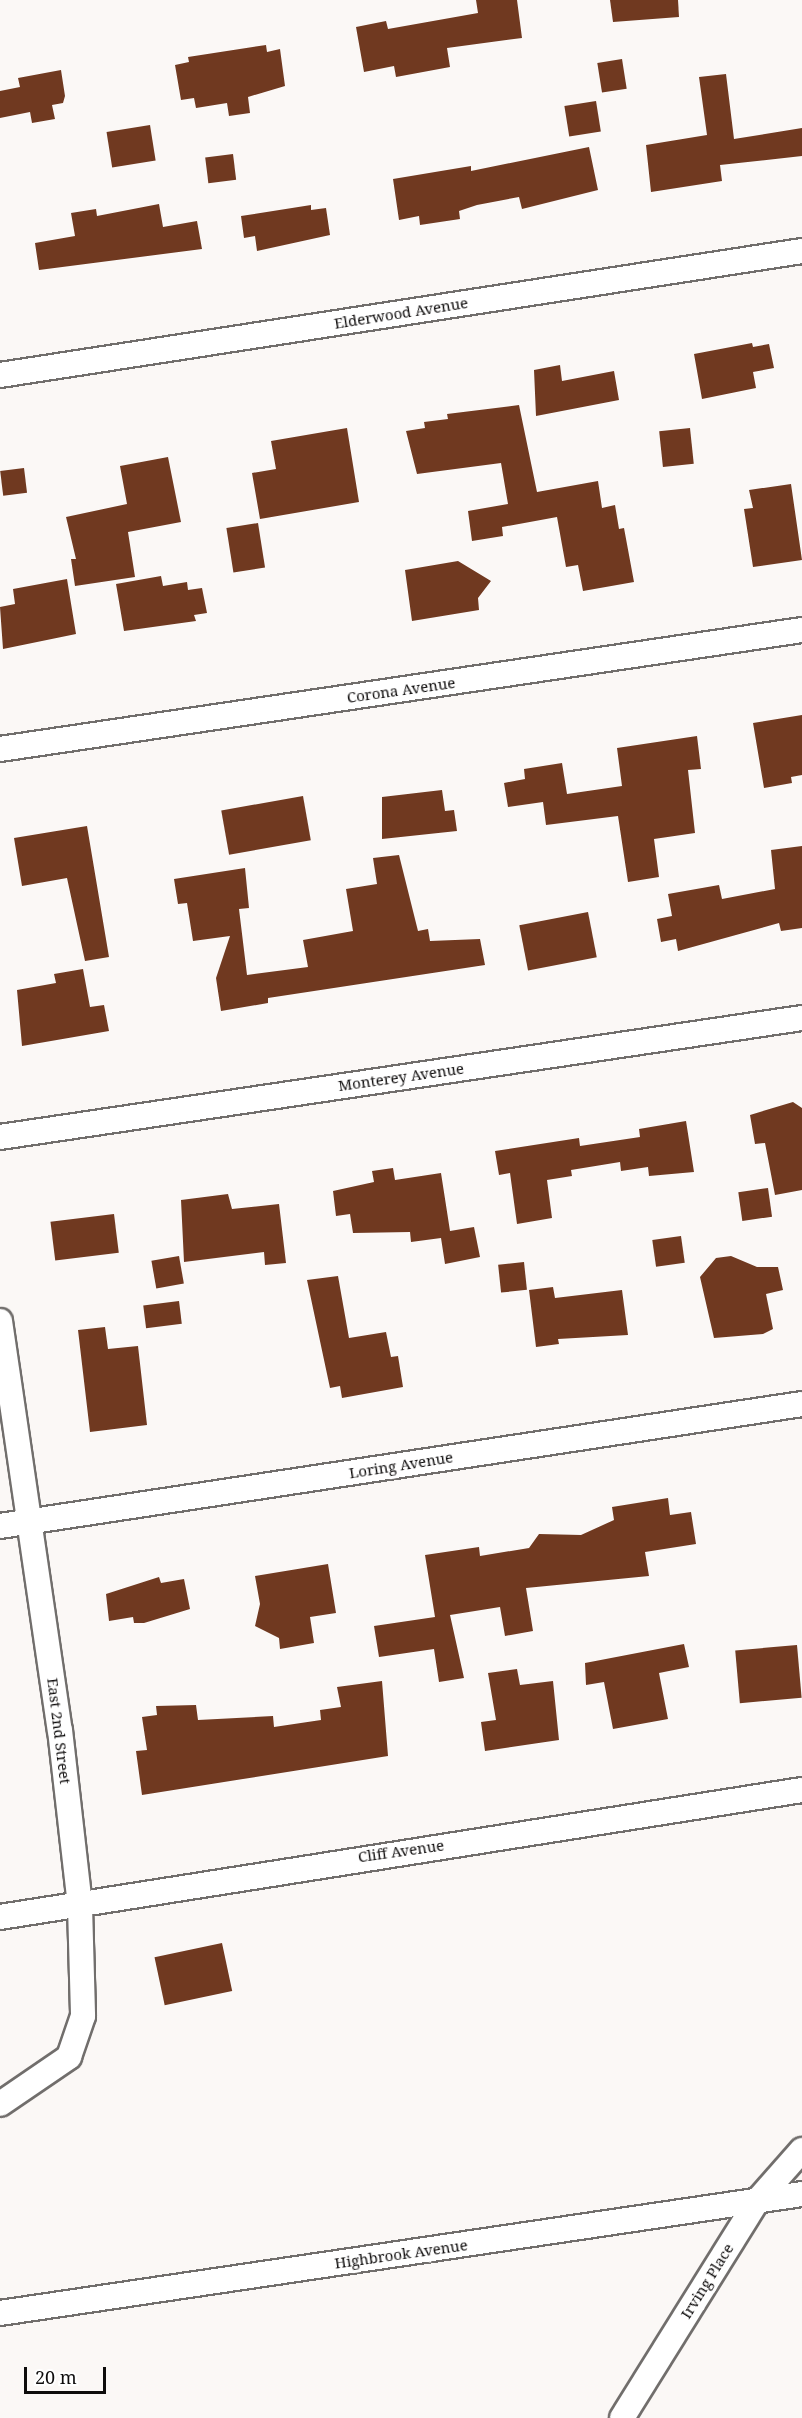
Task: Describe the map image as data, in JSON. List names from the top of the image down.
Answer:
{
  "streets": {
    "street": [
      "Elderwood Avenue",
      "Corona Avenue",
      "Monterey Avenue",
      "Loring Avenue",
      "East 2nd Street",
      "Cliff Avenue",
      "Highbrook Avenue",
      "Irving Place"
    ]
  },
  "crossings": [
    ["Loring Avenue", "East 2nd Street"],
    ["East 2nd Street", "Cliff Avenue"],
    ["Highbrook Avenue", "Irving Place"]
  ],
  "scale_bar": "20 m"
}
